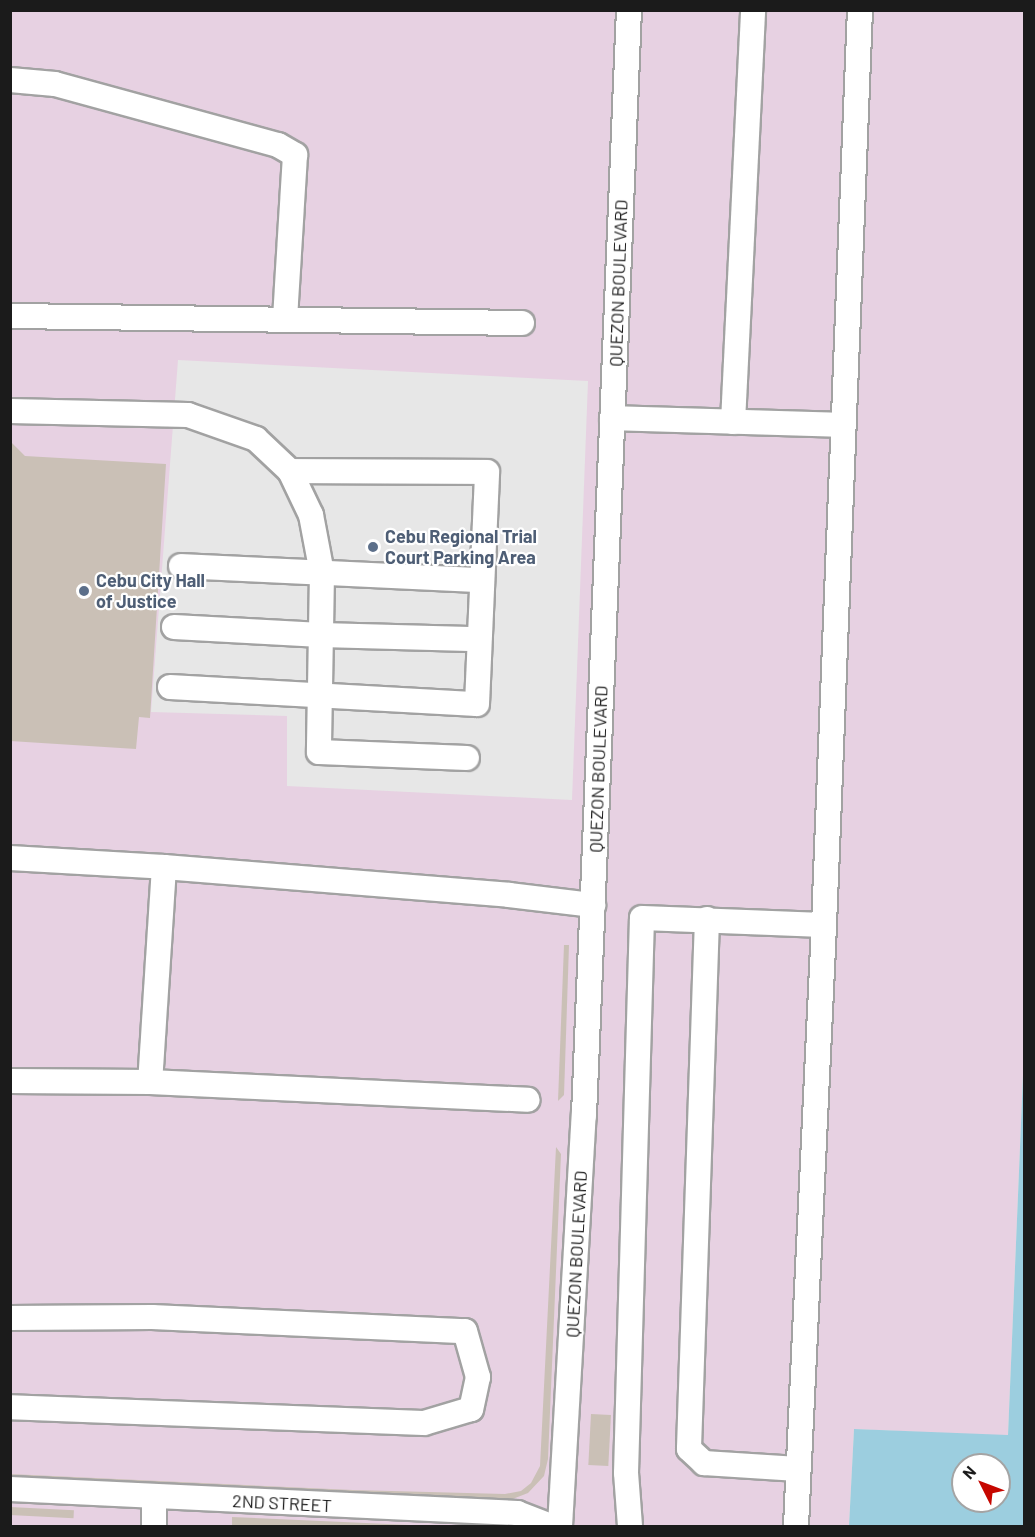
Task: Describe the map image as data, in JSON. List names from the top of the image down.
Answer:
{
  "streets": {
    "street": ["QUEZON BOULEVARD", "2ND STREET"]
  },
  "places": ["Cebu Regional Trial Court Parking Area", "Cebu City Hall of Justice"],
  "north": "top left"
}
